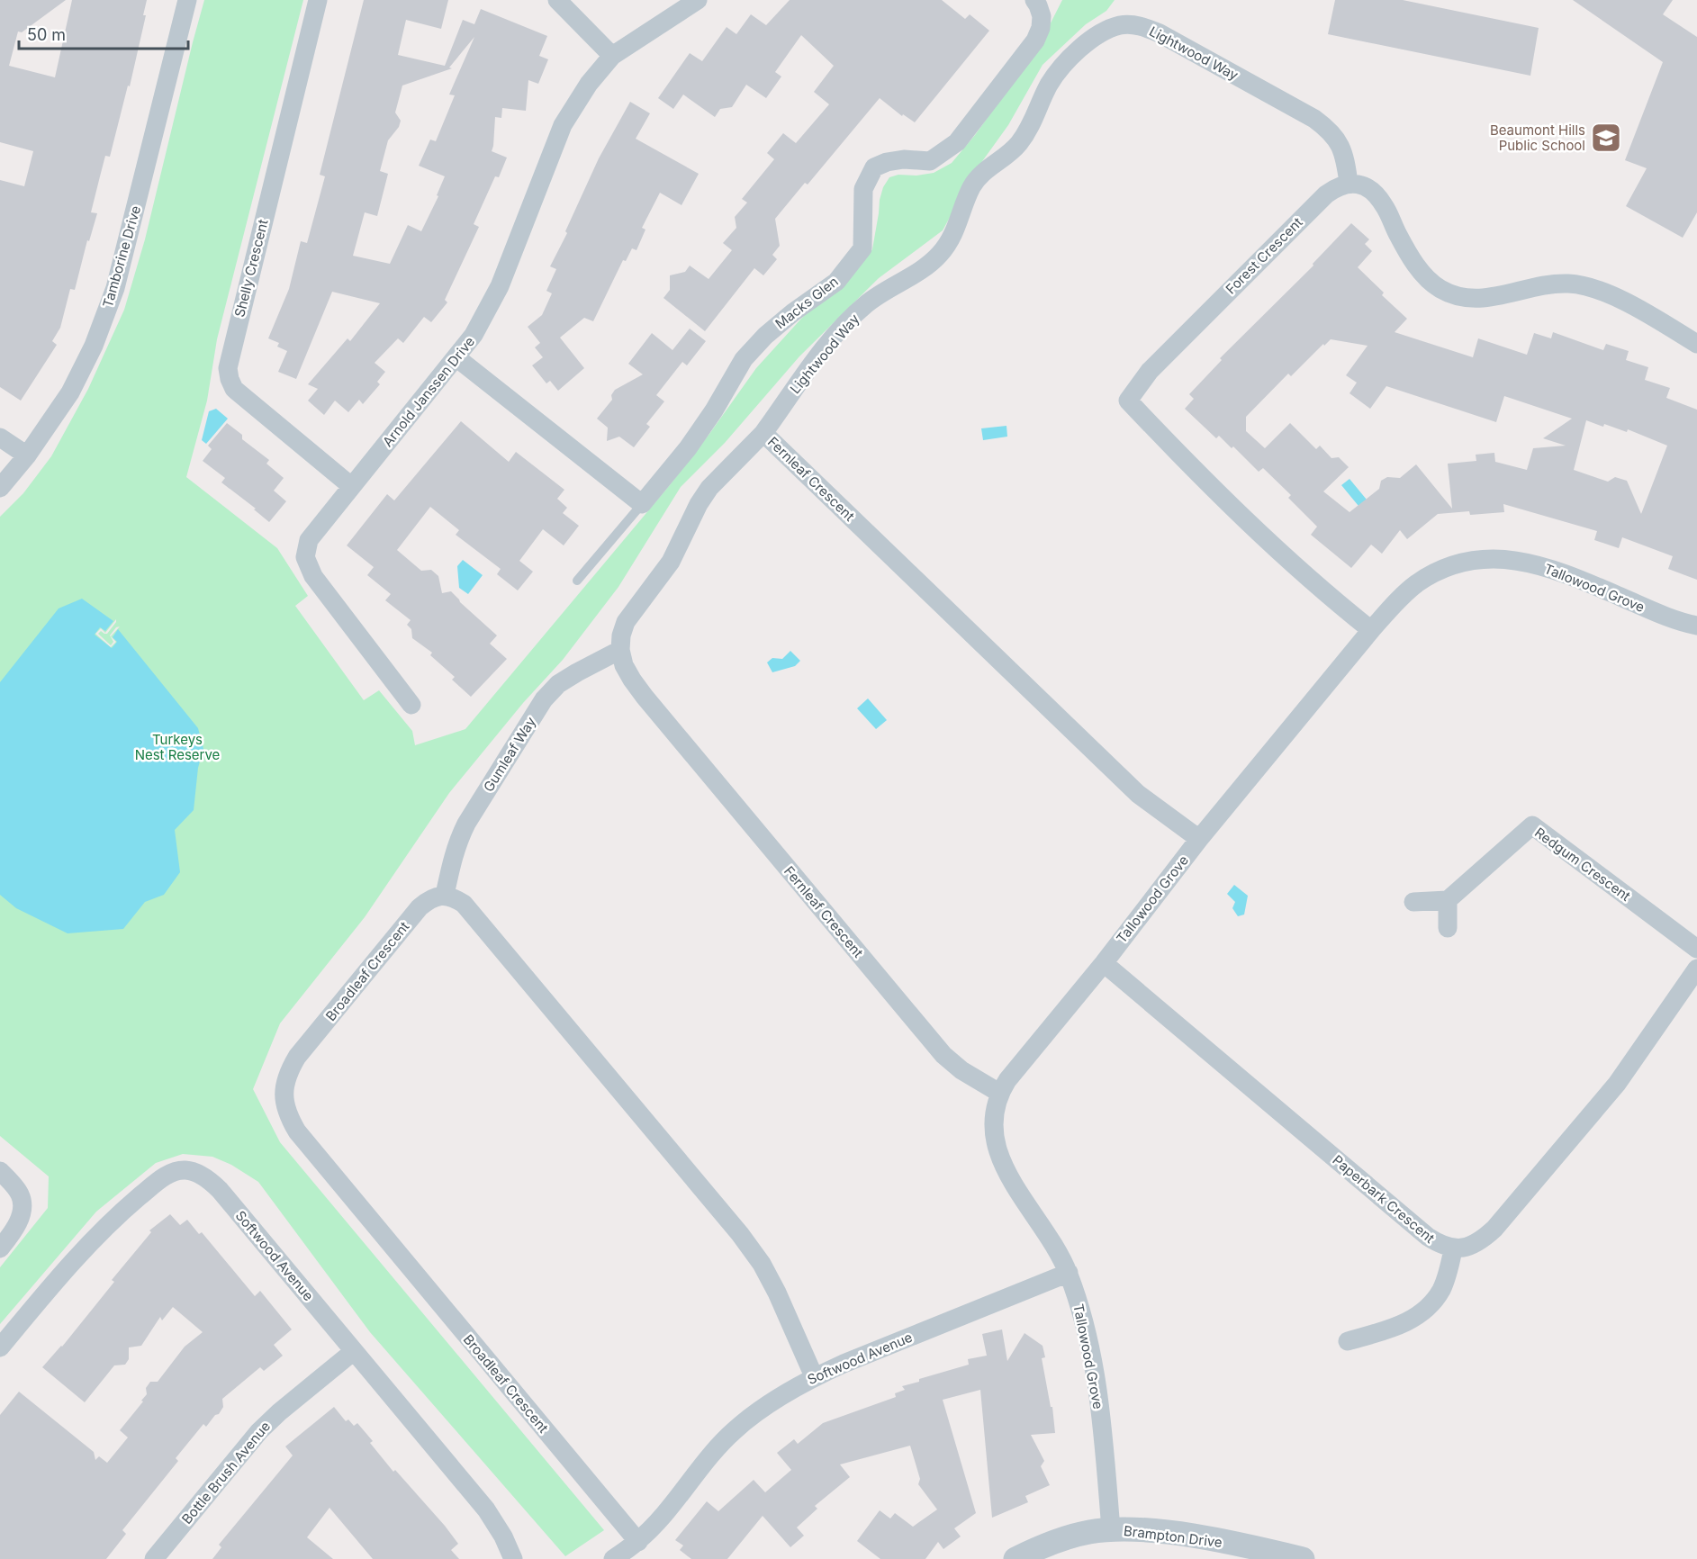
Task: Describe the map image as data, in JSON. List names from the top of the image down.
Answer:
{
  "streets": {
    "street": [
      "Lightwood Way",
      "Forest Crescent",
      "Tamborine Drive",
      "Shelly Crescent",
      "Macks Glen",
      "Arnold Janssen Drive",
      "Fernleaf Crescent",
      "Tallowood Grove",
      "Gumleaf Way",
      "Redgum Crescent",
      "Broadleaf Crescent",
      "Paperbark Crescent",
      "Softwood Avenue",
      "Bottle Brush Avenue",
      "Brampton Drive"
    ]
  },
  "crossings": [
    ["Lightwood Way", "Forest Crescent"],
    ["Lightwood Way", "Fernleaf Crescent"],
    ["Forest Crescent", "Tallowood Grove"],
    ["Shelly Crescent", "Arnold Janssen Drive"],
    ["Fernleaf Crescent", "Tallowood Grove"],
    ["Fernleaf Crescent", "Gumleaf Way"],
    ["Tallowood Grove", "Paperbark Crescent"],
    ["Tallowood Grove", "Softwood Avenue"],
    ["Tallowood Grove", "Brampton Drive"],
    ["Gumleaf Way", "Broadleaf Crescent"],
    ["Broadleaf Crescent", "Softwood Avenue"],
    ["Softwood Avenue", "Bottle Brush Avenue"]
  ],
  "parks": ["Turkeys Nest Reserve"],
  "places": {
    "school or university": ["Beaumont Hills Public School"]
  },
  "scale_bar": "50 m"
}
